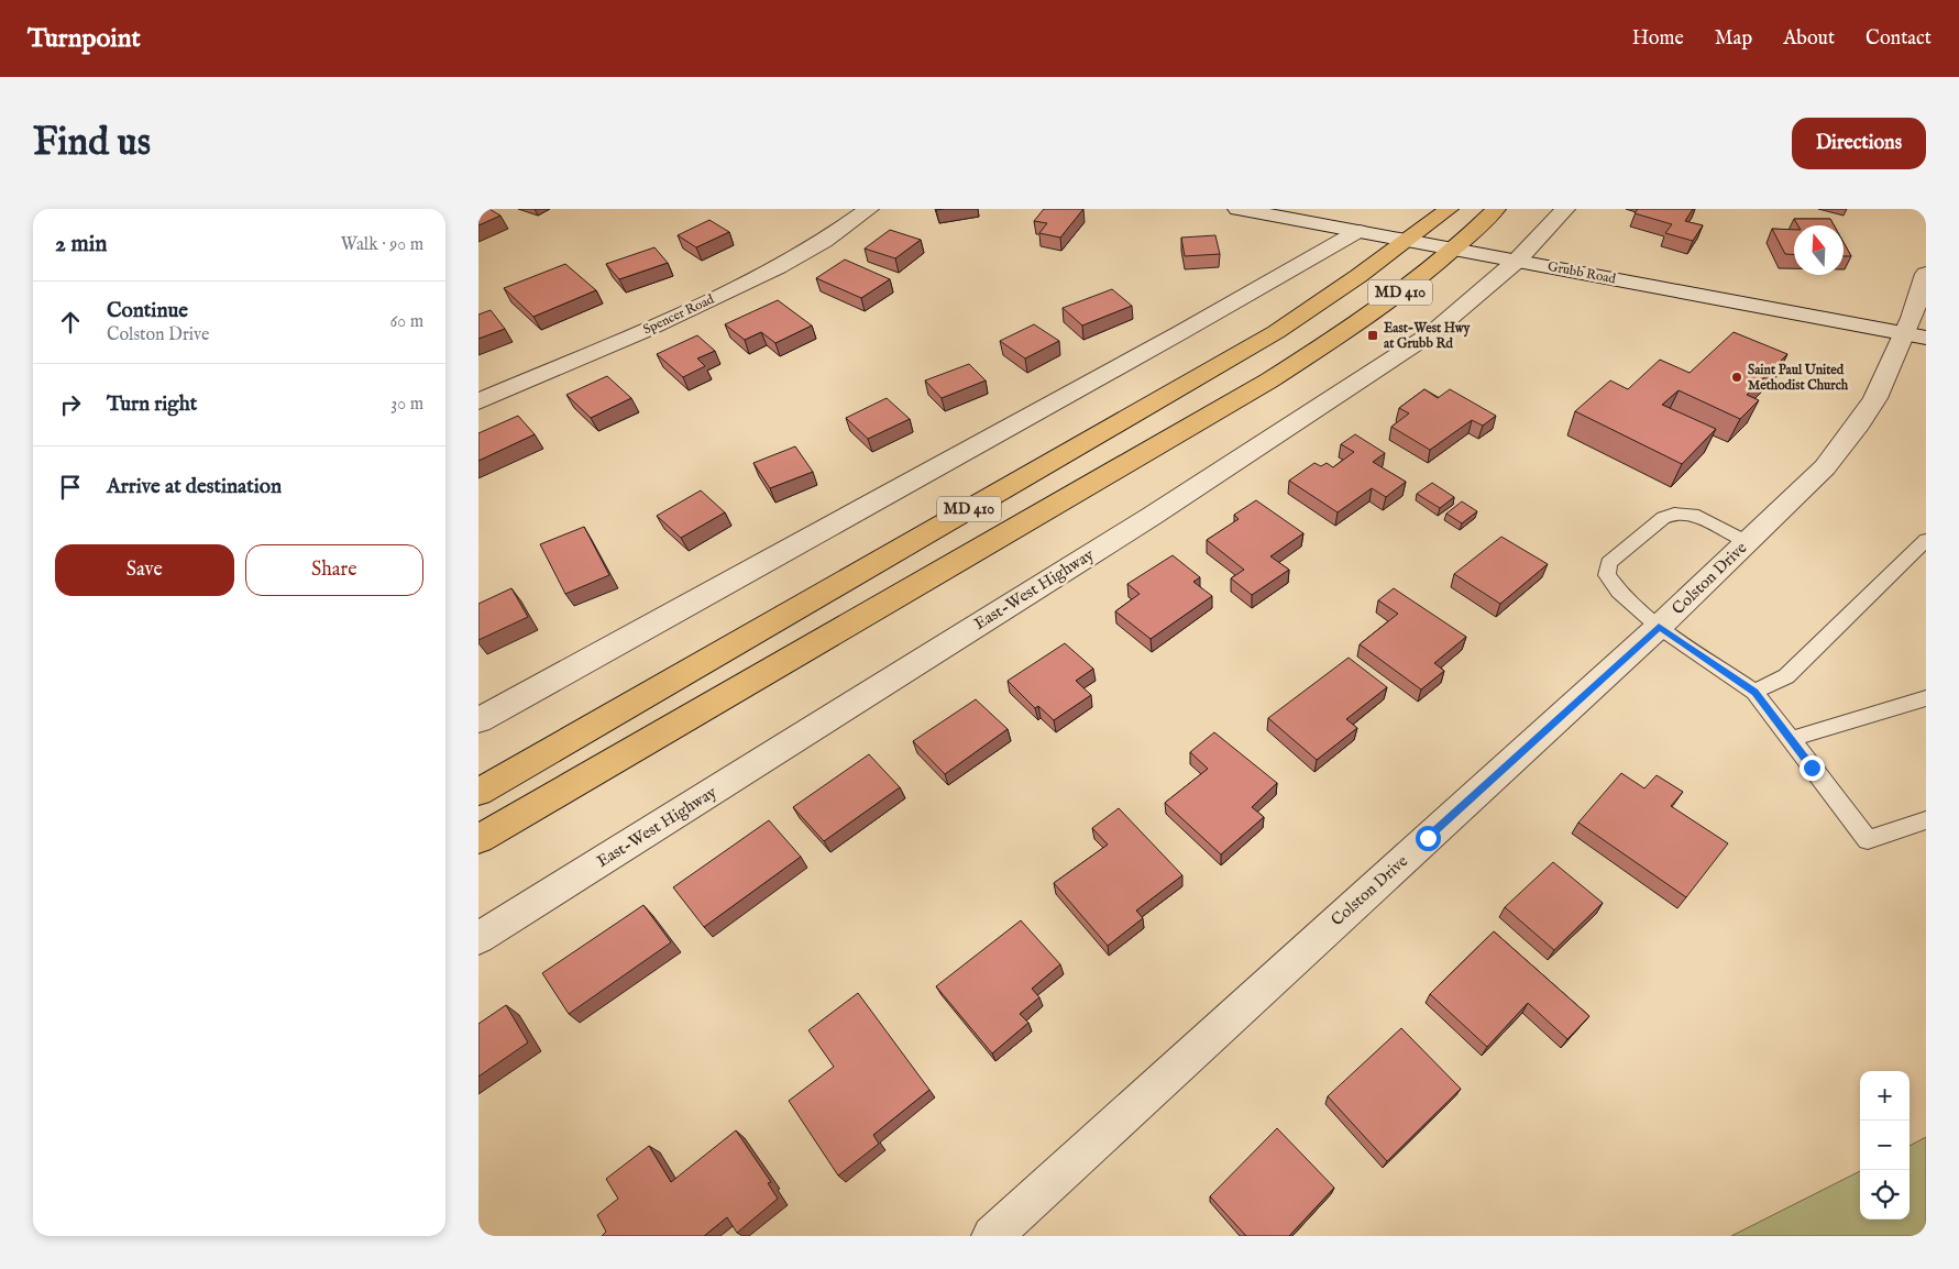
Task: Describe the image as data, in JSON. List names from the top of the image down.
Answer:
{
  "streets": {
    "main road": ["MD 410"],
    "street": [
      "Grubb Road",
      "Spencer Road",
      "Colston Drive",
      "East-West Highway"
    ]
  },
  "crossings": [
    ["Grubb Road", "MD 410"],
    ["Grubb Road", "Colston Drive"],
    ["Grubb Road", "East-West Highway"]
  ],
  "places": {
    "transit": ["East-West Hwy at Grubb Rd"],
    "other": ["Saint Paul United Methodist Church"]
  },
  "north": "top",
  "page": {
    "header": "Turnpoint",
    "nav": [
      "Home",
      "Map",
      "About",
      "Contact"
    ],
    "buttons": [
      "Directions",
      ["Save", "Share"]
    ],
    "title": "Find us",
    "heading": ["2 min", "Walk · 90 m"],
    "list": [
      ["Continue", "Colston Drive", "60 m"],
      ["Turn right", "30 m"],
      "Arrive at destination"
    ],
    "map_buttons": ["+", "−"]
  }
}
